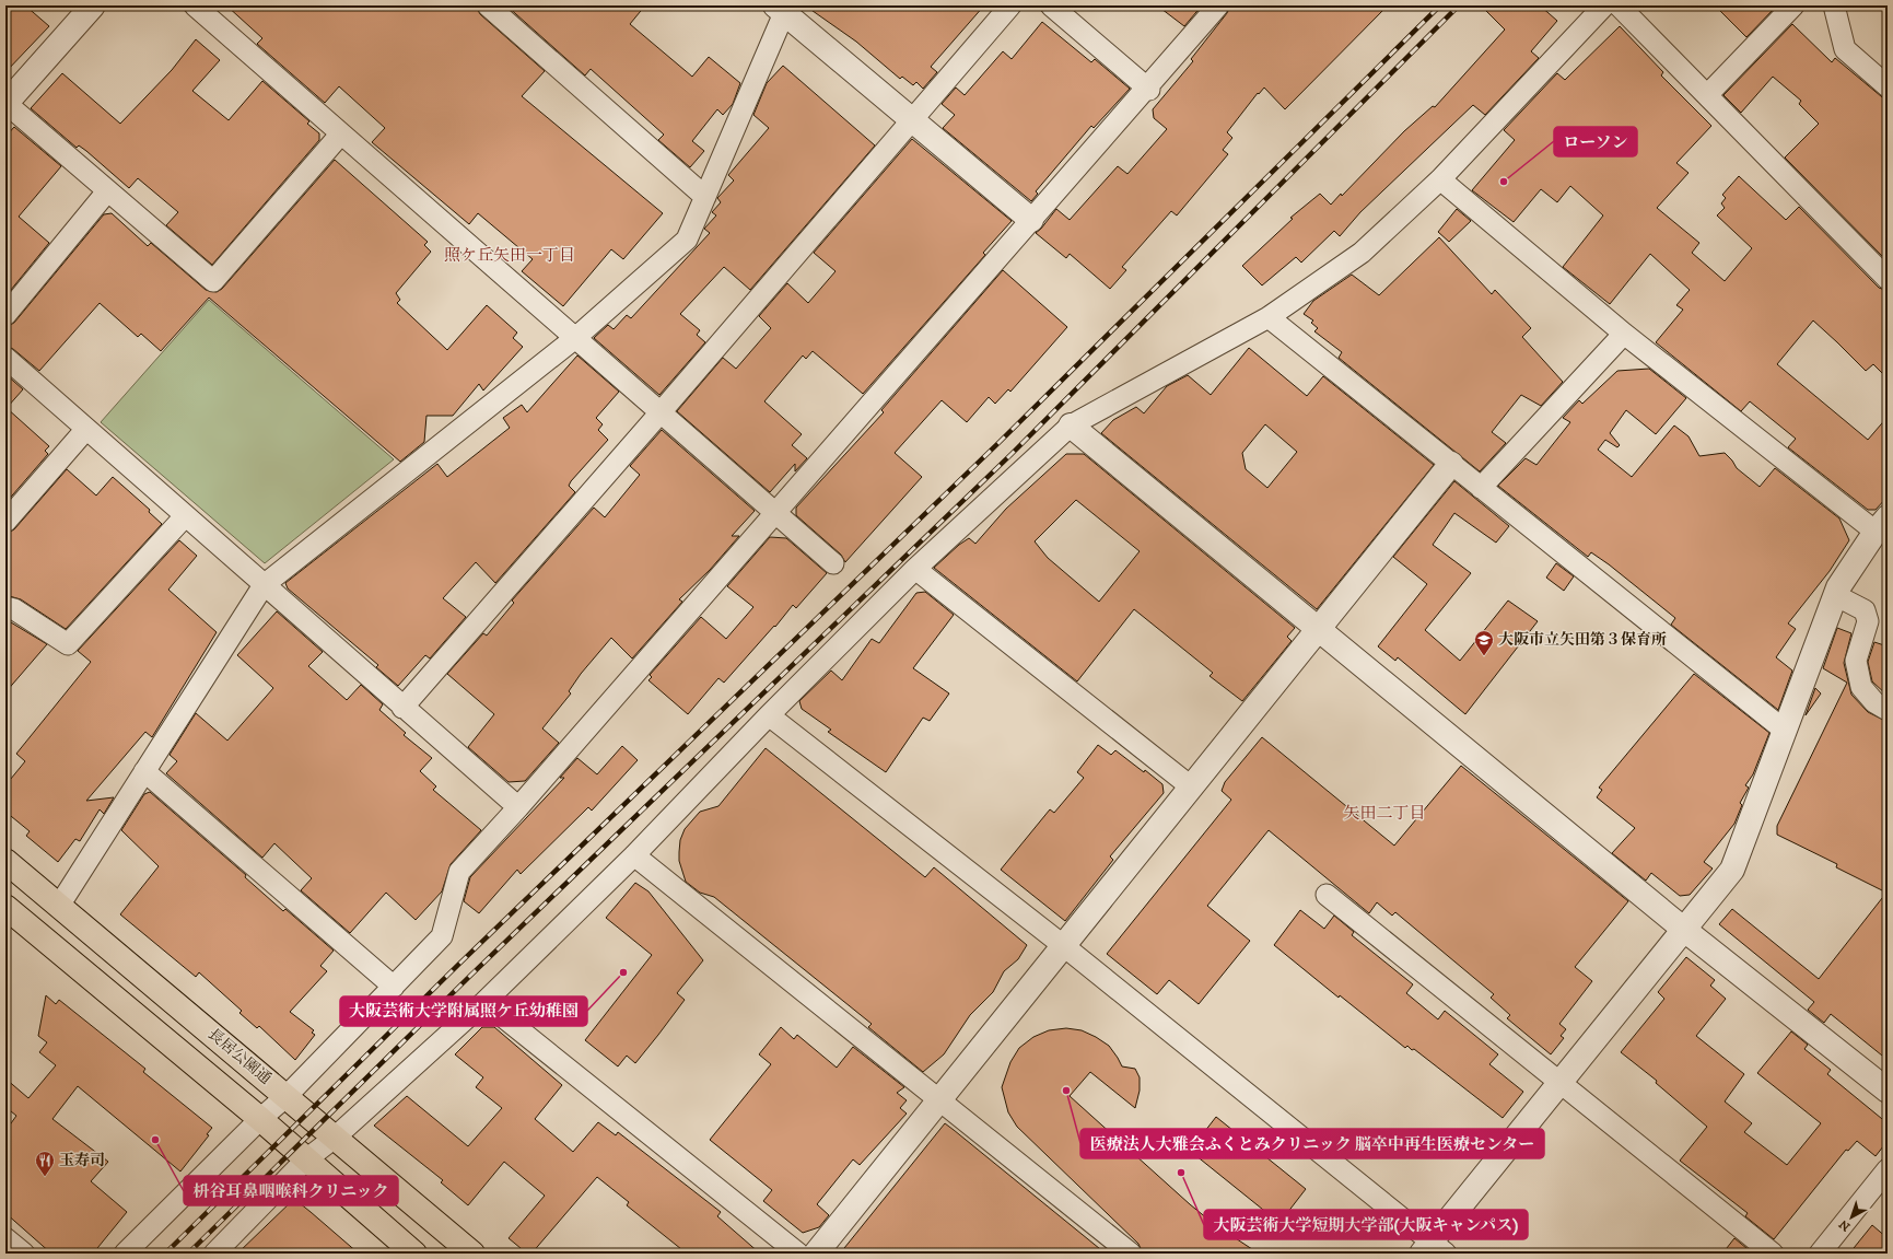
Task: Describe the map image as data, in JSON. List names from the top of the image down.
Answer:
{
  "streets": {
    "highway": ["長居公園通"]
  },
  "districts": ["照ケ丘矢田一丁目", "矢田二丁目"],
  "places": {
    "other": [
      "ローソン",
      "大阪芸術大学附属照ケ丘幼稚園",
      "医療法人大雅会ふくとみクリニック 脳卒中再生医療センター",
      "枡谷耳鼻咽喉科クリニック",
      "大阪芸術大学短期大学部(大阪キャンパス)"
    ],
    "school or university": ["大阪市立矢田第３保育所"],
    "restaurant": ["玉寿司"]
  },
  "north": "bottom left"
}
